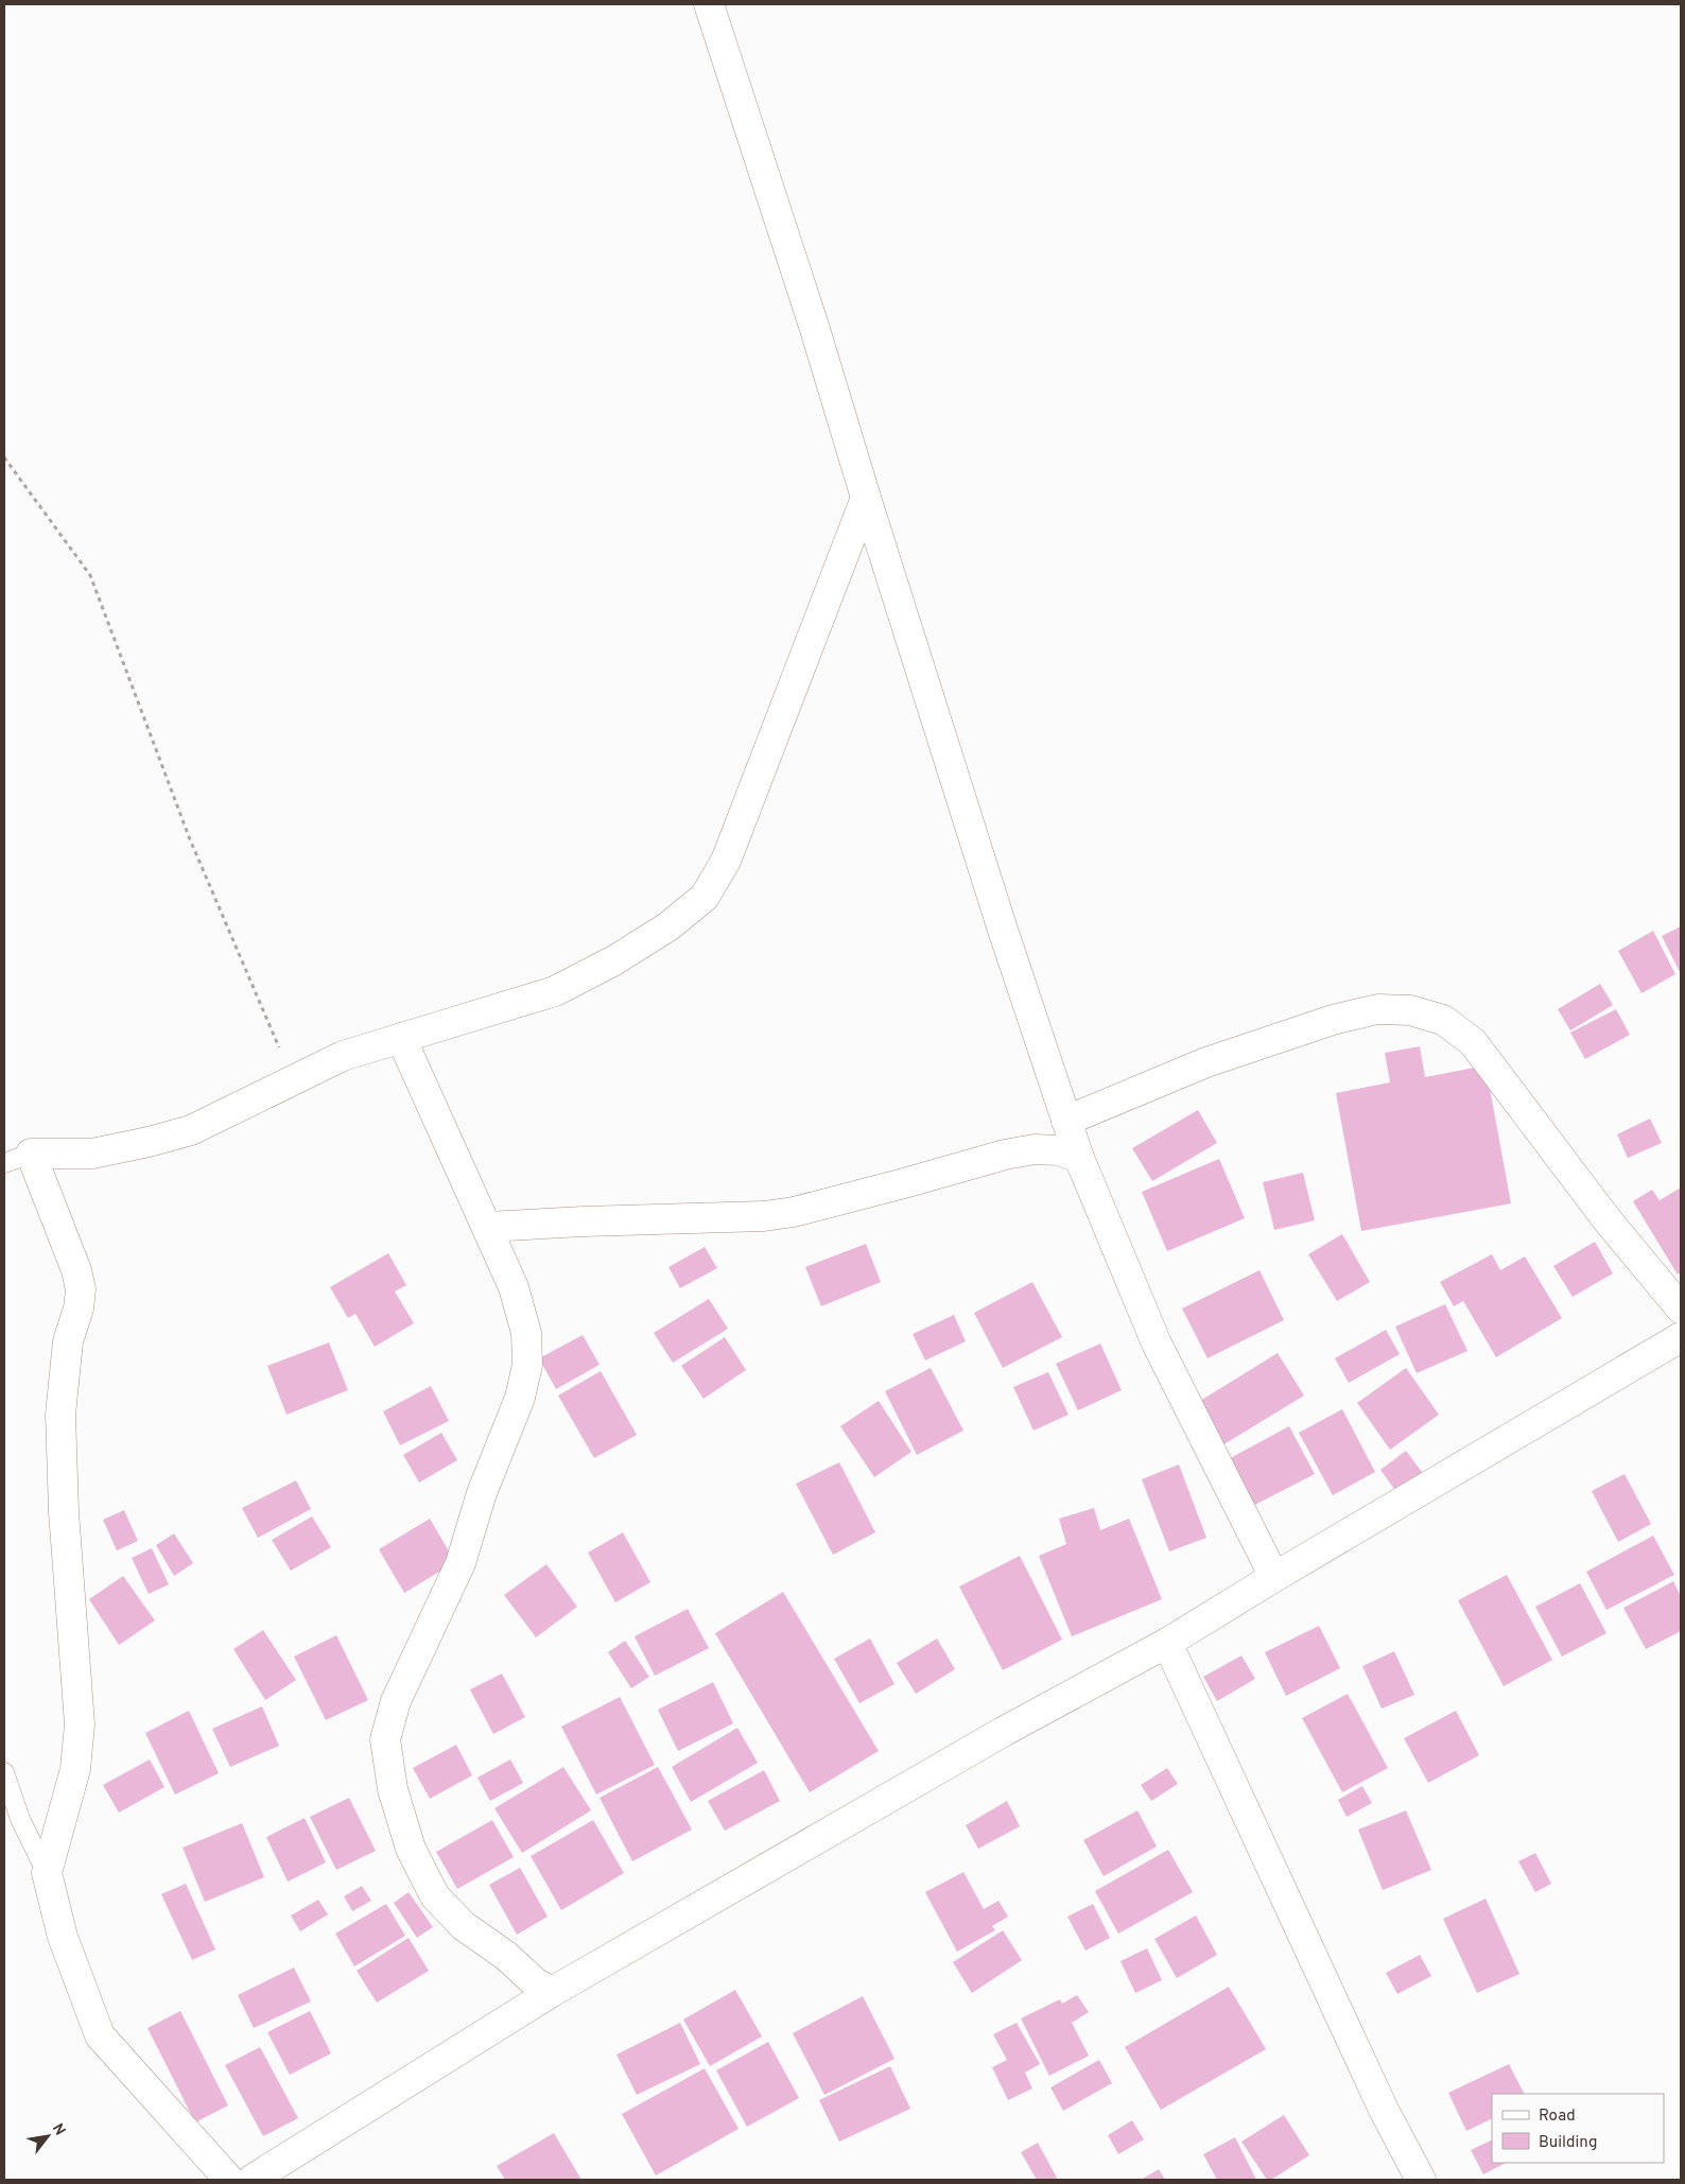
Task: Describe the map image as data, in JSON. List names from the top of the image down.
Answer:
{
  "legend": ["Road", "Building"],
  "north": "top right"
}
